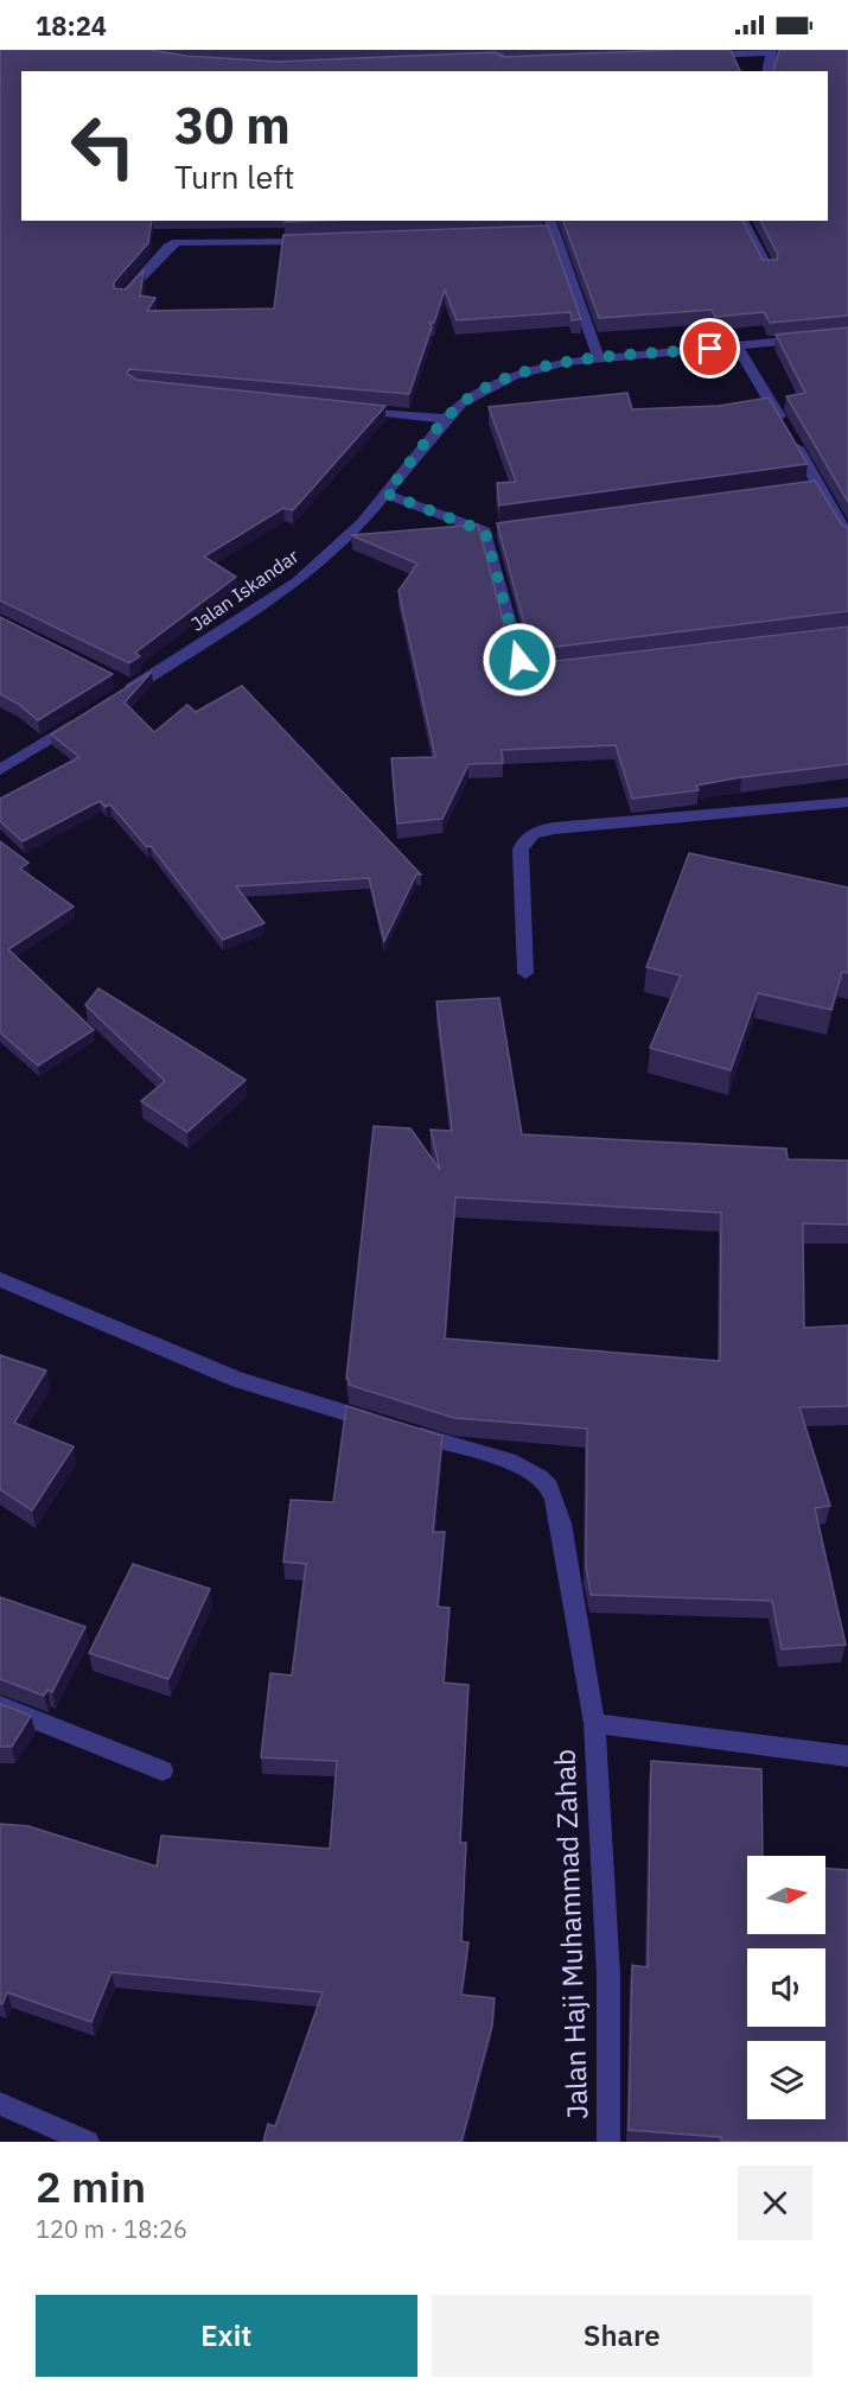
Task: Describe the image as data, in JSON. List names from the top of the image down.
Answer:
{
  "streets": {
    "street": ["Jalan Iskandar", "Jalan Haji Muhammad Zahab"]
  },
  "north": "right",
  "page": {
    "status": "18:24",
    "turn": ["30 m", "Turn left"],
    "heading": ["2 min", "120 m · 18:26"],
    "buttons": ["Exit", "Share"]
  }
}
